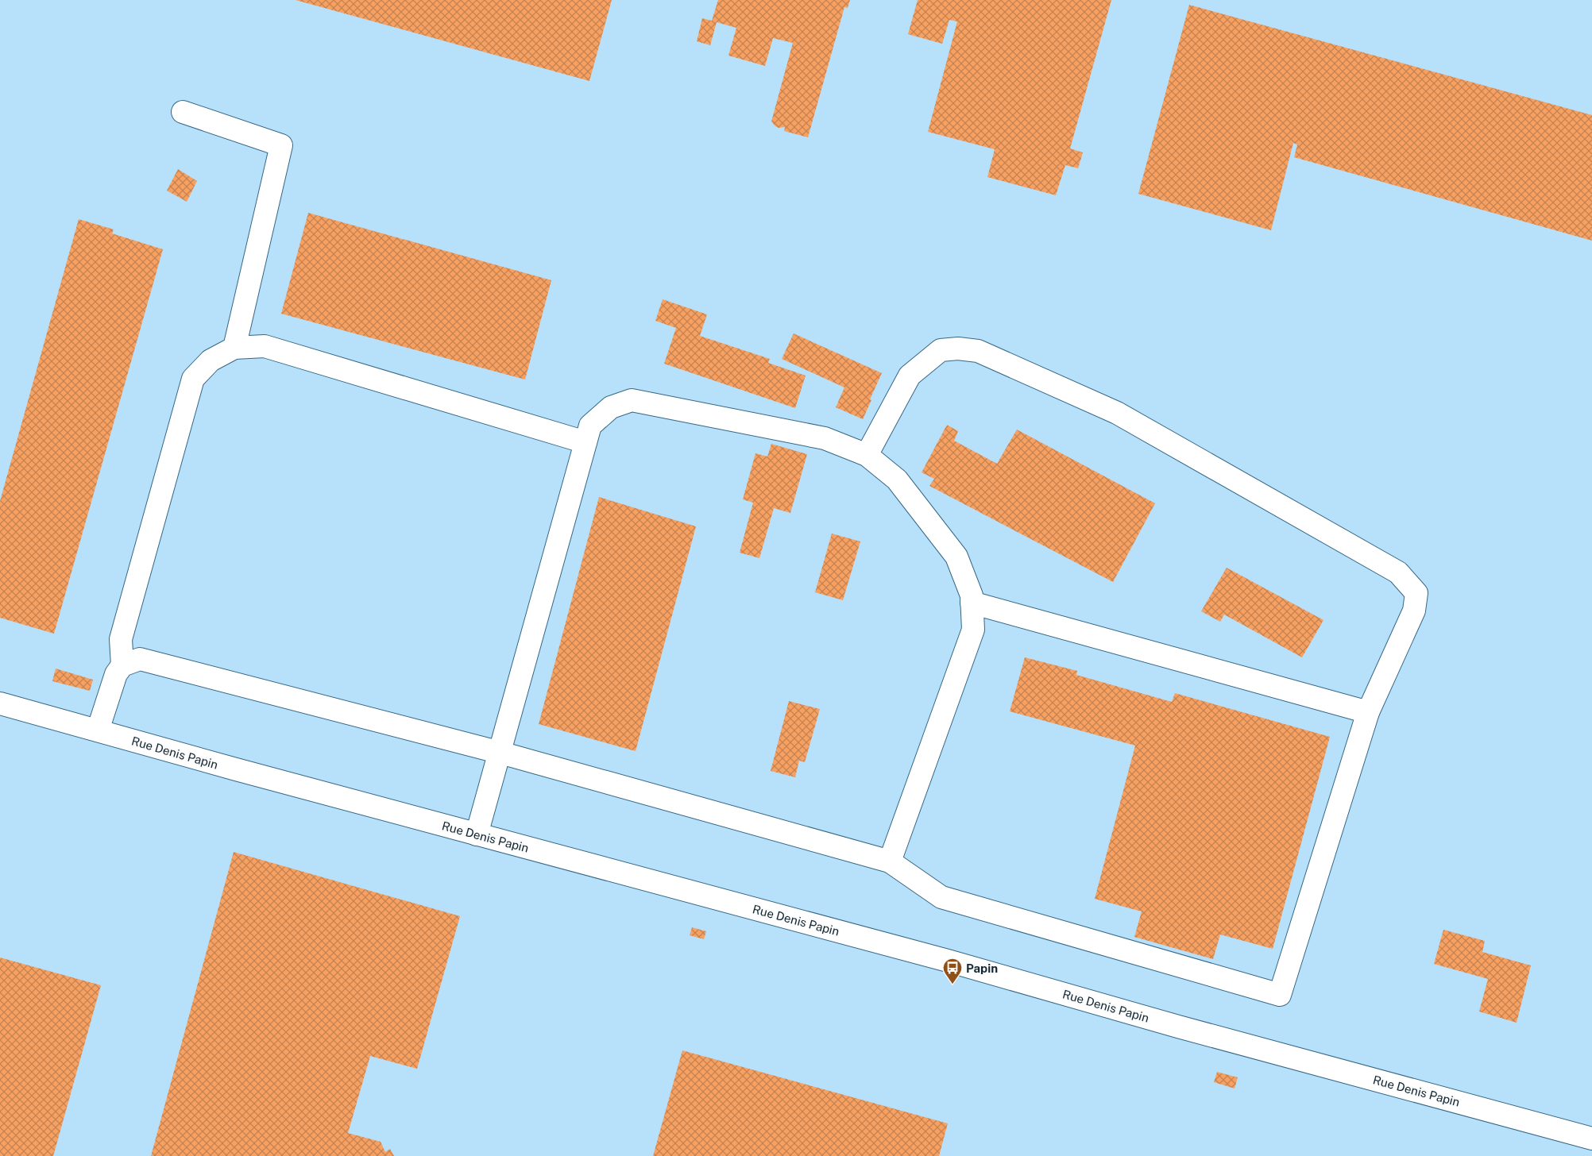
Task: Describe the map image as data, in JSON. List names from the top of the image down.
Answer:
{
  "streets": {
    "street": ["Rue Denis Papin"]
  },
  "places": {
    "bus stop": ["Papin"]
  }
}
